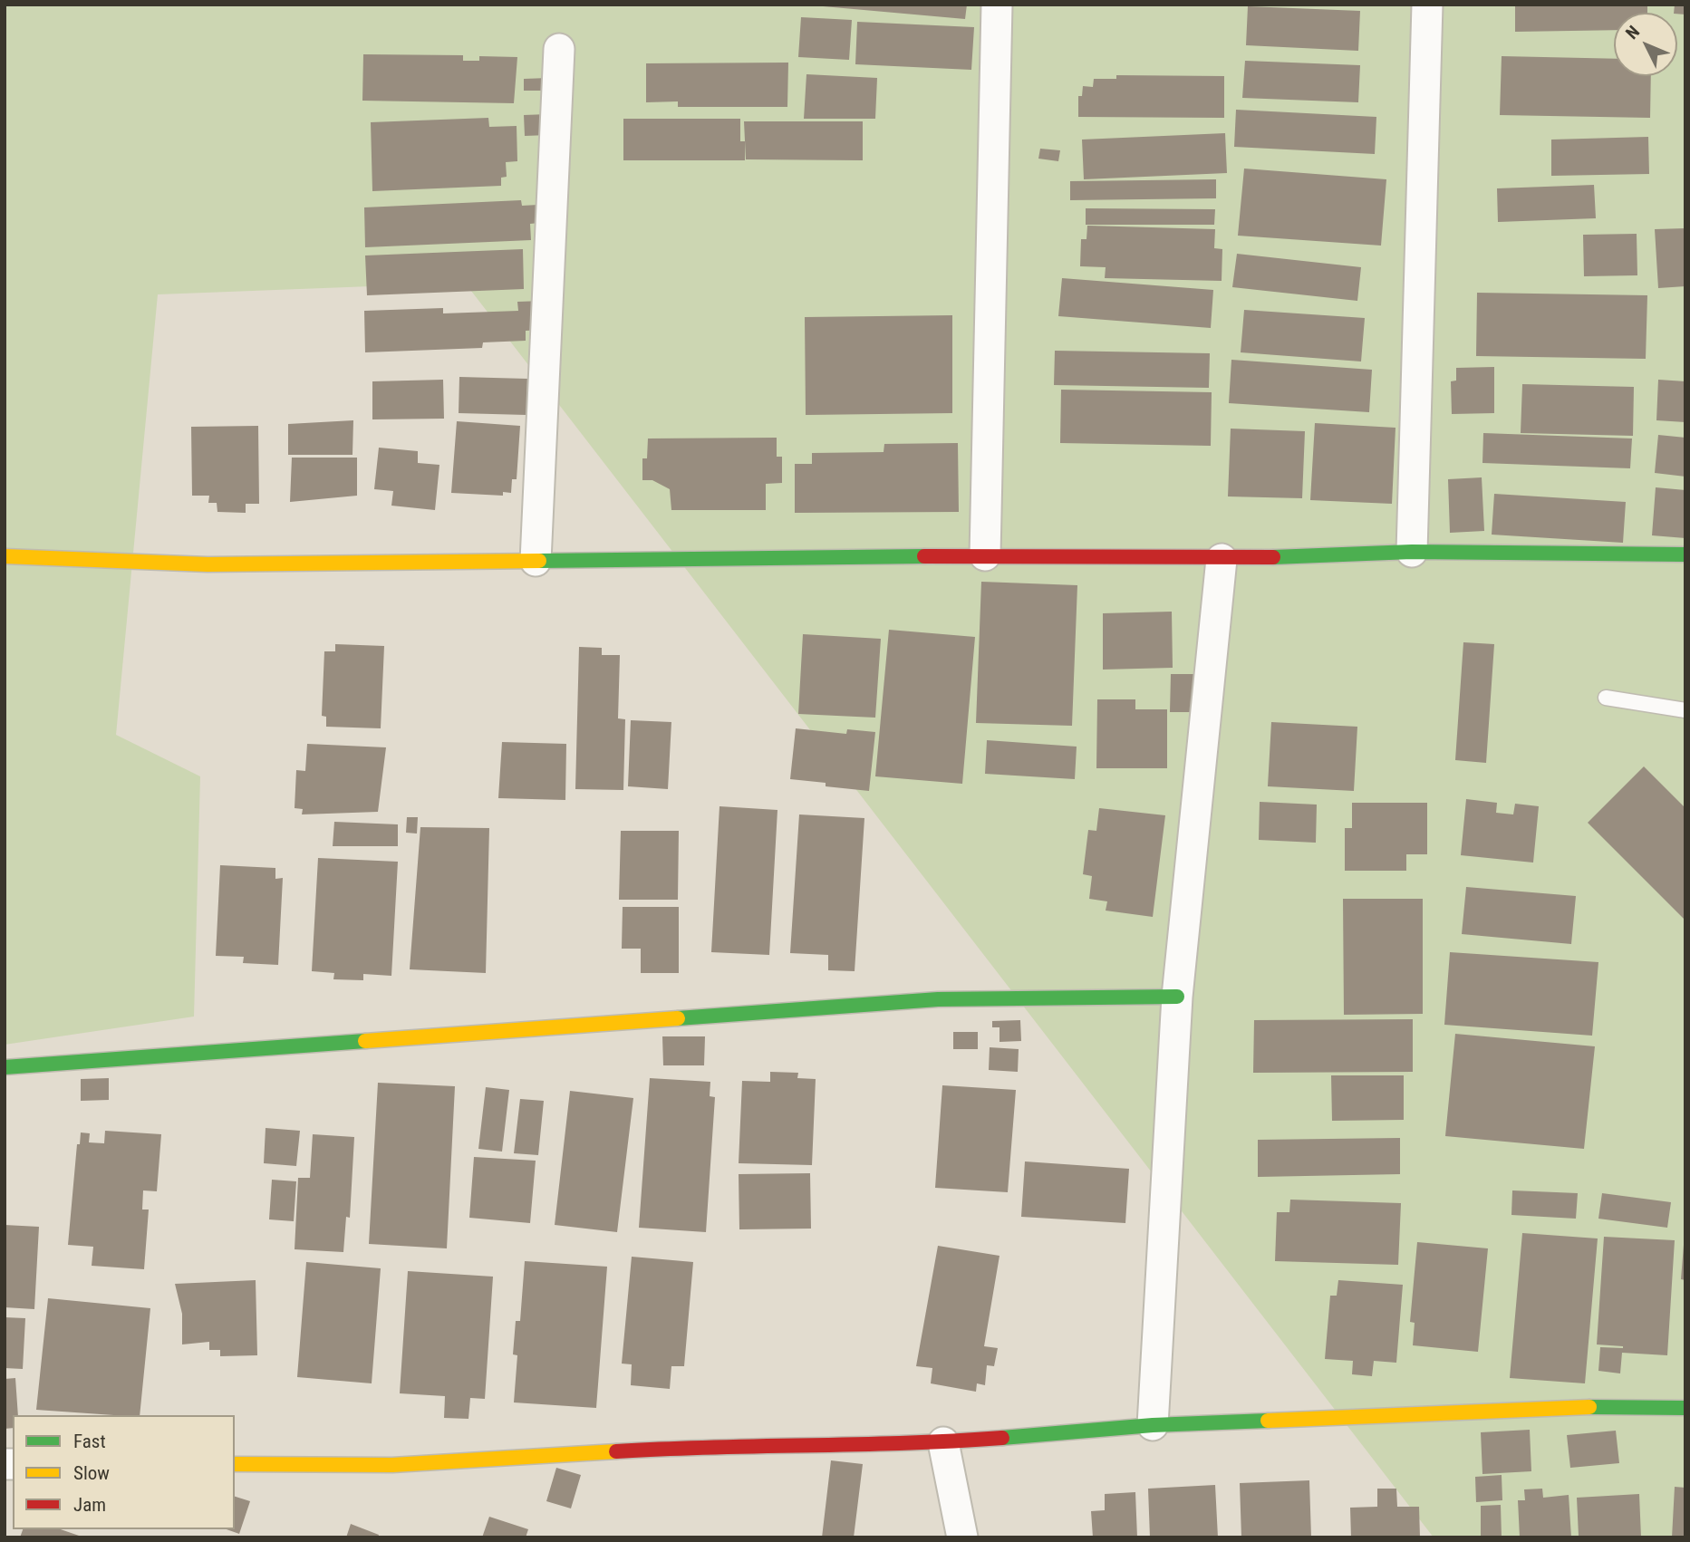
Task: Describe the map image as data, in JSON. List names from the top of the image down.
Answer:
{
  "legend": ["Fast", "Slow", "Jam"],
  "north": "top left"
}
